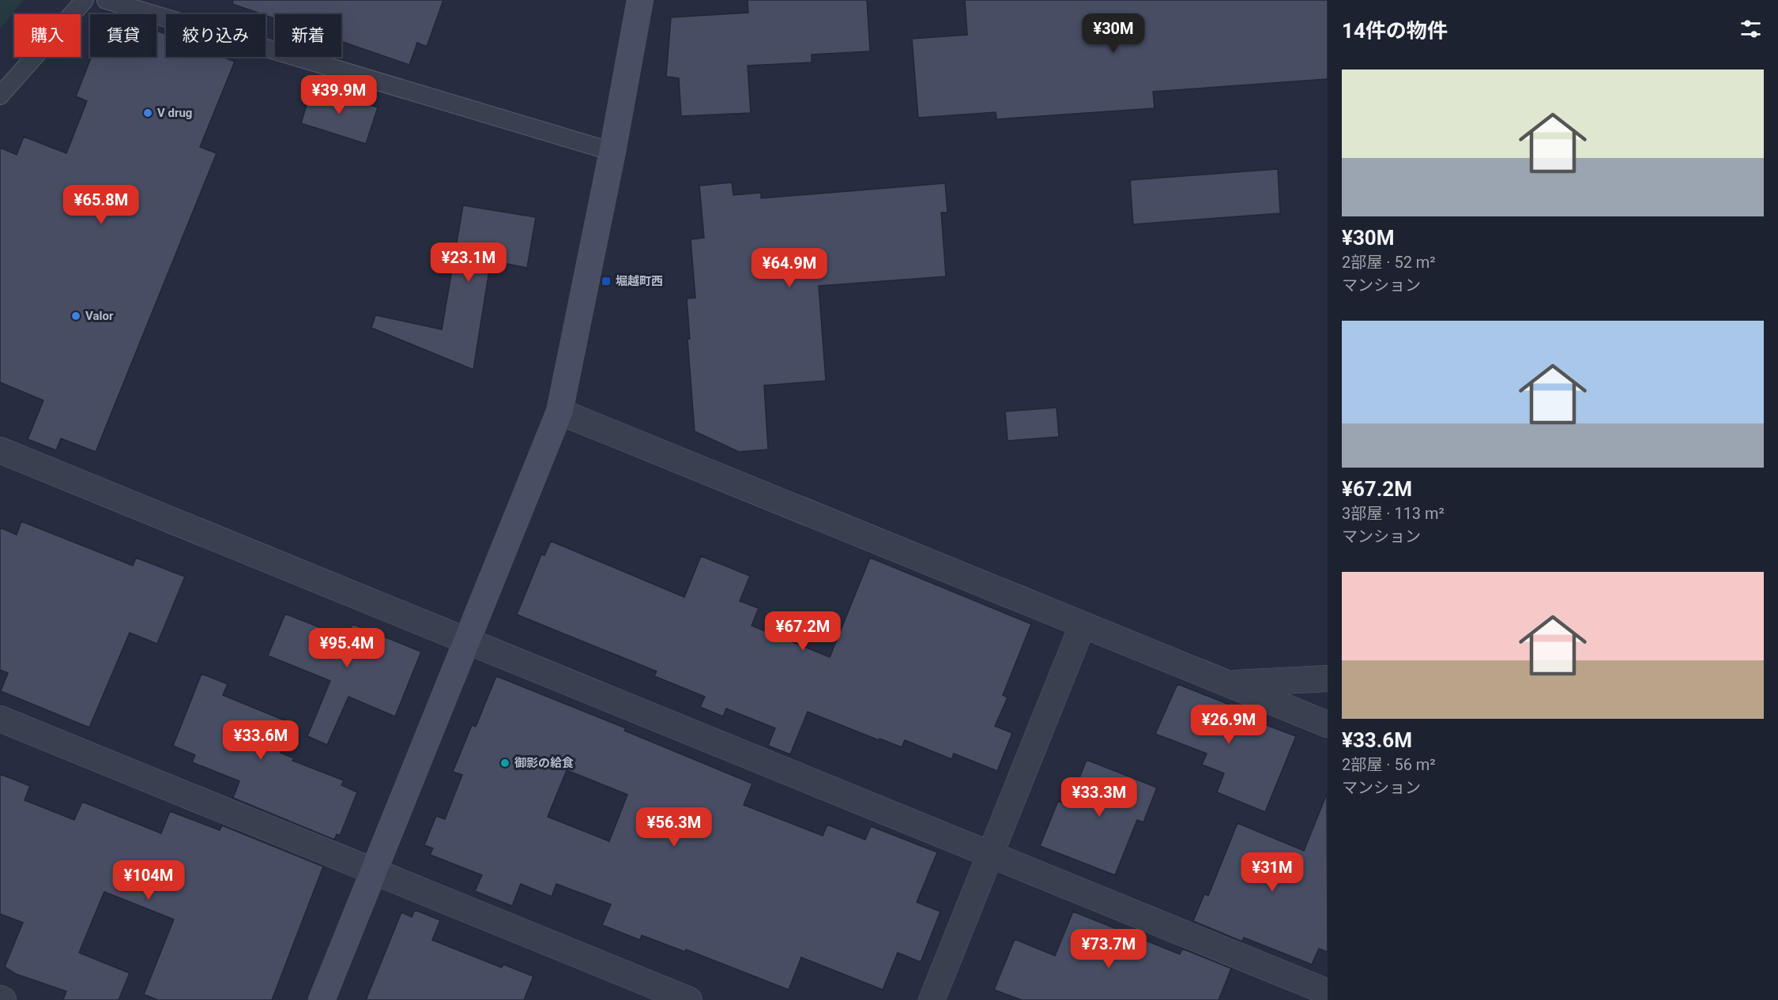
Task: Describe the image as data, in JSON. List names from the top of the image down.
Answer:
{
  "places": {
    "other": ["V drug", "Valor", "御影の給食"],
    "transit": ["堀越町西"]
  },
  "page": {
    "heading": "14件の物件",
    "price": [
      "¥30M",
      "¥39.9M",
      "¥65.8M",
      "¥23.1M",
      "¥64.9M",
      "¥67.2M",
      "¥95.4M",
      "¥26.9M",
      "¥33.6M",
      "¥33.3M",
      "¥56.3M",
      "¥31M",
      "¥104M",
      "¥73.7M"
    ],
    "chip": [
      "購入",
      "賃貸",
      "絞り込み",
      "新着"
    ],
    "list": [
      {
        "name": "¥30M",
        "note": "2部屋 · 52 m² · マンション"
      },
      {
        "name": "¥67.2M",
        "note": "3部屋 · 113 m² · マンション"
      },
      {
        "name": "¥33.6M",
        "note": "2部屋 · 56 m² · マンション"
      }
    ]
  }
}
